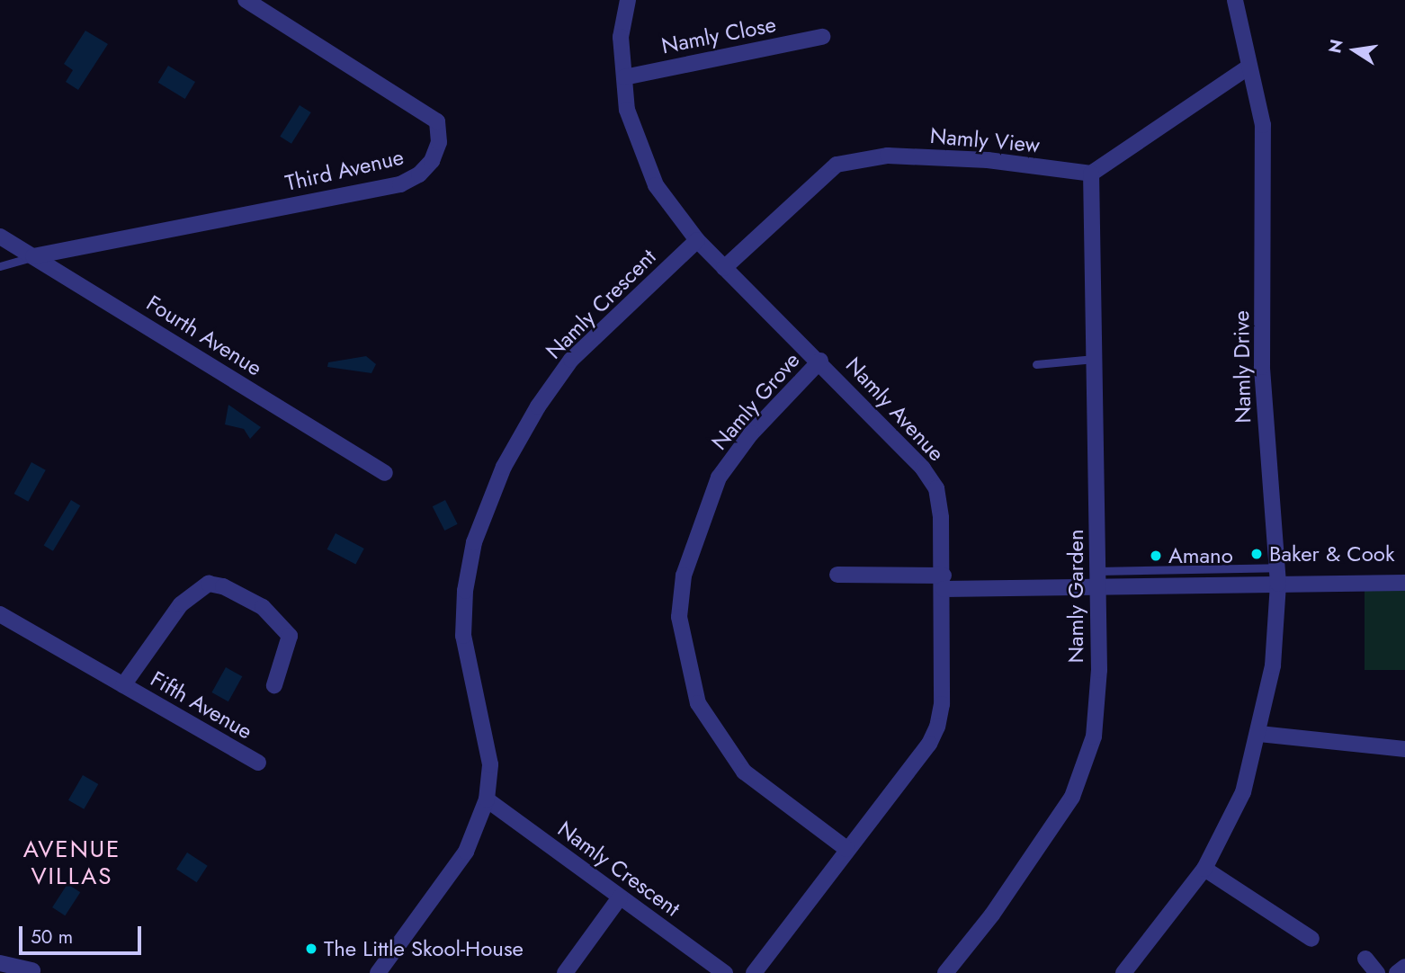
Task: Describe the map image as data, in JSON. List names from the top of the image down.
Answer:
{
  "streets": {
    "street": [
      "Namly Close",
      "Namly View",
      "Third Avenue",
      "Namly Crescent",
      "Fourth Avenue",
      "Namly Drive",
      "Namly Grove",
      "Namly Avenue",
      "Namly Garden",
      "Fifth Avenue"
    ]
  },
  "crossings": [
    ["Namly Close", "Namly Avenue"],
    ["Namly View", "Namly Avenue"],
    ["Namly View", "Namly Garden"],
    ["Third Avenue", "Fourth Avenue"],
    ["Namly Crescent", "Namly Avenue"],
    ["Namly Grove", "Namly Avenue"]
  ],
  "districts": ["AVENUE VILLAS"],
  "places": ["Baker & Cook", "Amano", "The Little Skool-House"],
  "scale_bar": "50 m",
  "north": "left"
}
